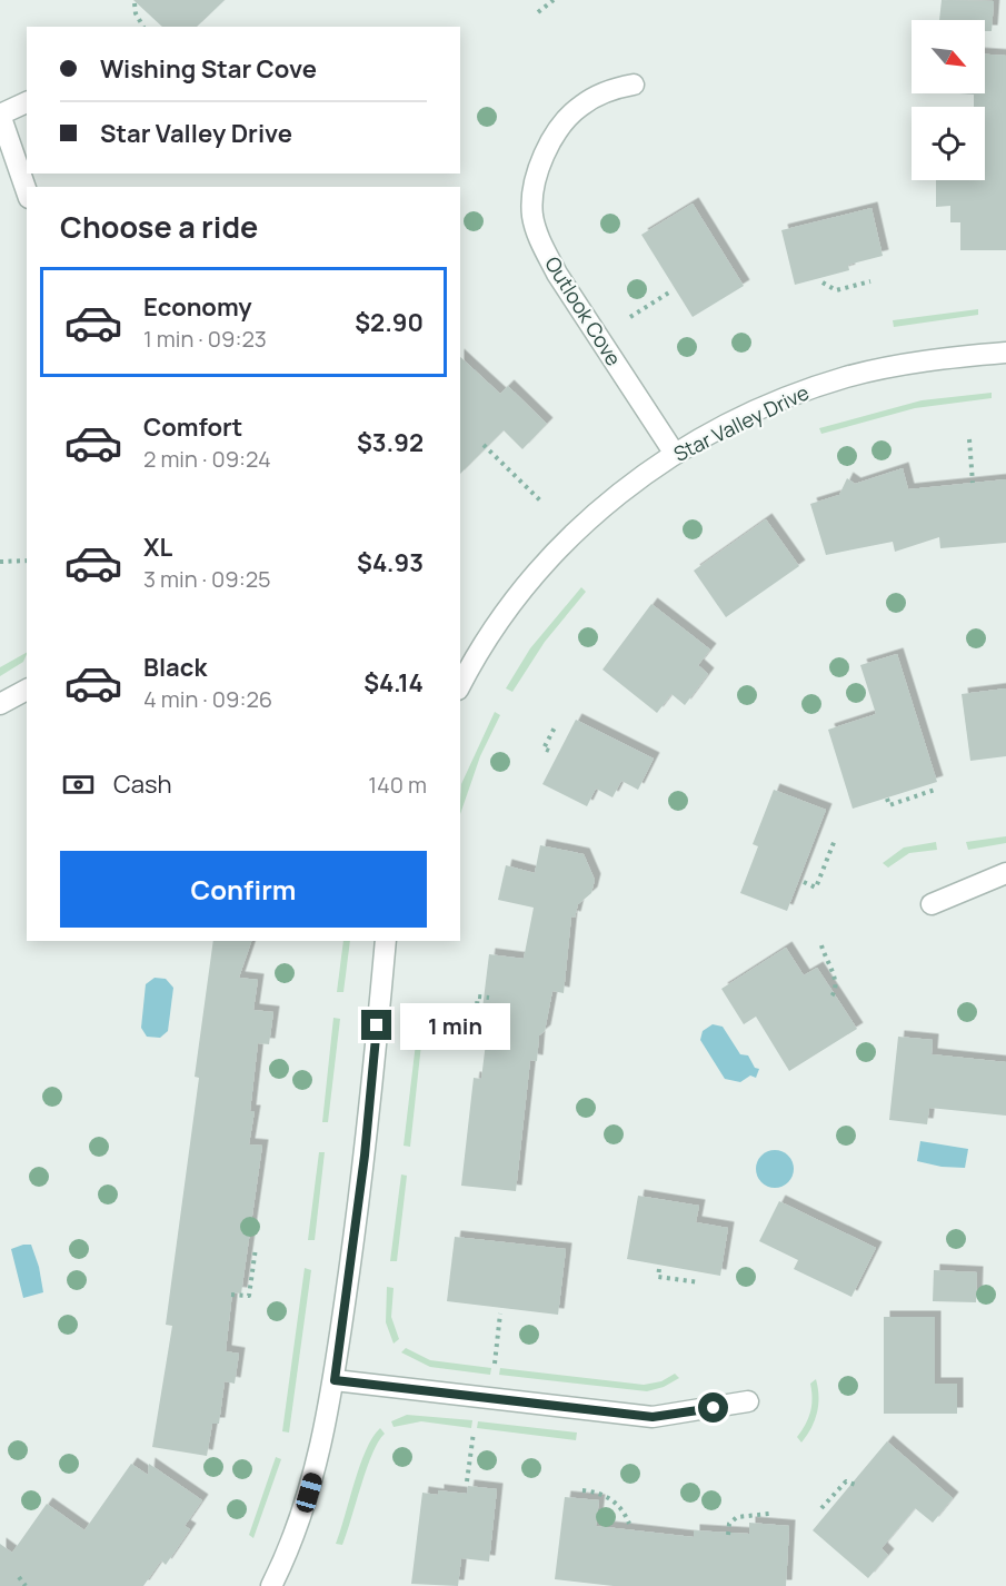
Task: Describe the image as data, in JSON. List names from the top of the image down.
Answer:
{
  "streets": {
    "street": ["Outlook Cove", "Star Valley Drive"]
  },
  "crossings": [
    ["Outlook Cove", "Star Valley Drive"]
  ],
  "north": "bottom right",
  "page": {
    "banner": ["Wishing Star Cove", "Star Valley Drive"],
    "heading": "Choose a ride",
    "list": [
      {
        "name": "Economy",
        "note": "1 min · 09:23",
        "value": "$2.90"
      },
      {
        "name": "Comfort",
        "note": "2 min · 09:24",
        "value": "$3.92"
      },
      {
        "name": "XL",
        "note": "3 min · 09:25",
        "value": "$4.93"
      },
      {
        "name": "Black",
        "note": "4 min · 09:26",
        "value": "$4.14"
      }
    ],
    "pay": ["Cash", "140 m"],
    "buttons": "Confirm",
    "bubble": "1 min"
  }
}
